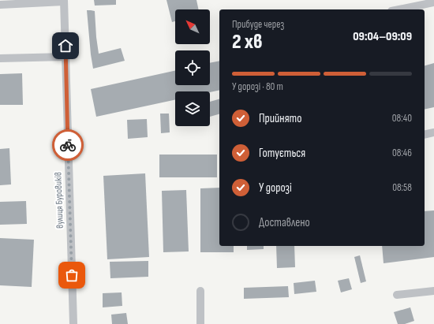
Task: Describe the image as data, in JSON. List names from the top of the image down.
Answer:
{
  "streets": {
    "street": ["вулиця Буровиків"]
  },
  "north": "top left",
  "page": {
    "heading": ["2 хв", "Прибуде через", "09:04–09:09"],
    "bar": "У дорозі · 80 m",
    "list": [
      ["Прийнято", "08:40"],
      ["Готується", "08:46"],
      ["У дорозі", "08:58"],
      "Доставлено"
    ]
  }
}
